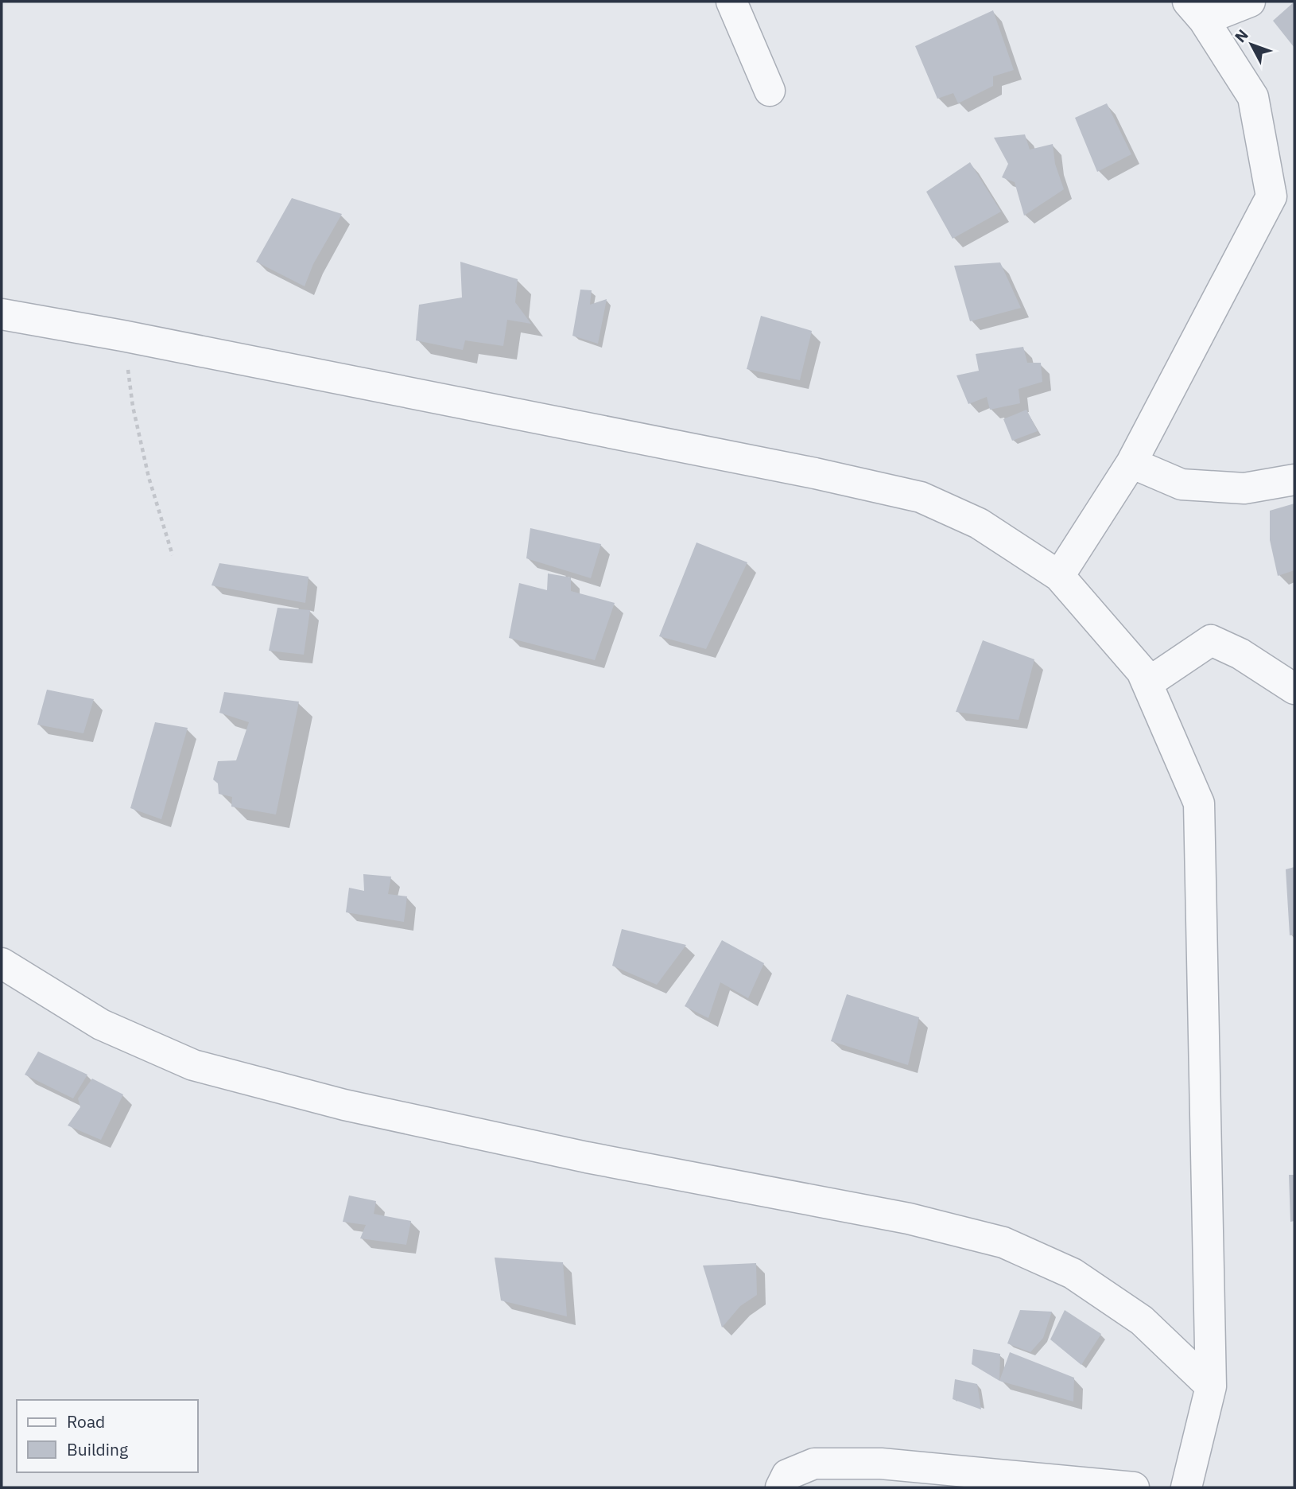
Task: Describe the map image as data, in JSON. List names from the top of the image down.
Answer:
{
  "legend": ["Road", "Building"],
  "north": "top left"
}
